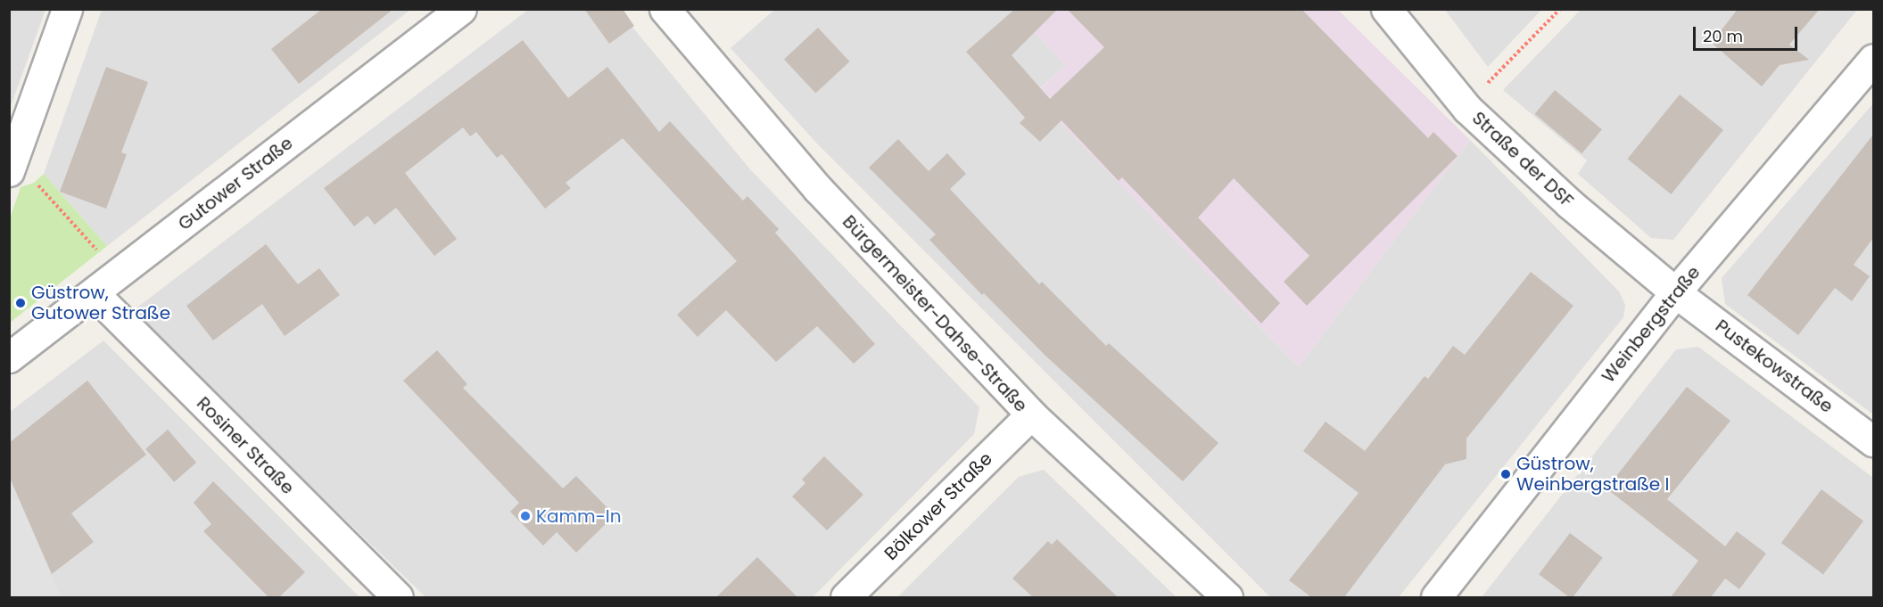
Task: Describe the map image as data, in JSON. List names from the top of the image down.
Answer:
{
  "streets": {
    "street": [
      "Straße der DSF",
      "Gutower Straße",
      "Bürgermeister-Dahse-Straße",
      "Weinbergstraße",
      "Pustekowstraße",
      "Rosiner Straße",
      "Bölkower Straße"
    ]
  },
  "crossings": [
    ["Straße der DSF", "Weinbergstraße"],
    ["Straße der DSF", "Pustekowstraße"],
    ["Gutower Straße", "Rosiner Straße"],
    ["Bürgermeister-Dahse-Straße", "Bölkower Straße"],
    ["Weinbergstraße", "Pustekowstraße"]
  ],
  "places": ["Güstrow, Gutower Straße", "Güstrow, Weinbergstraße I", "Kamm-In"],
  "scale_bar": "20 m"
}
